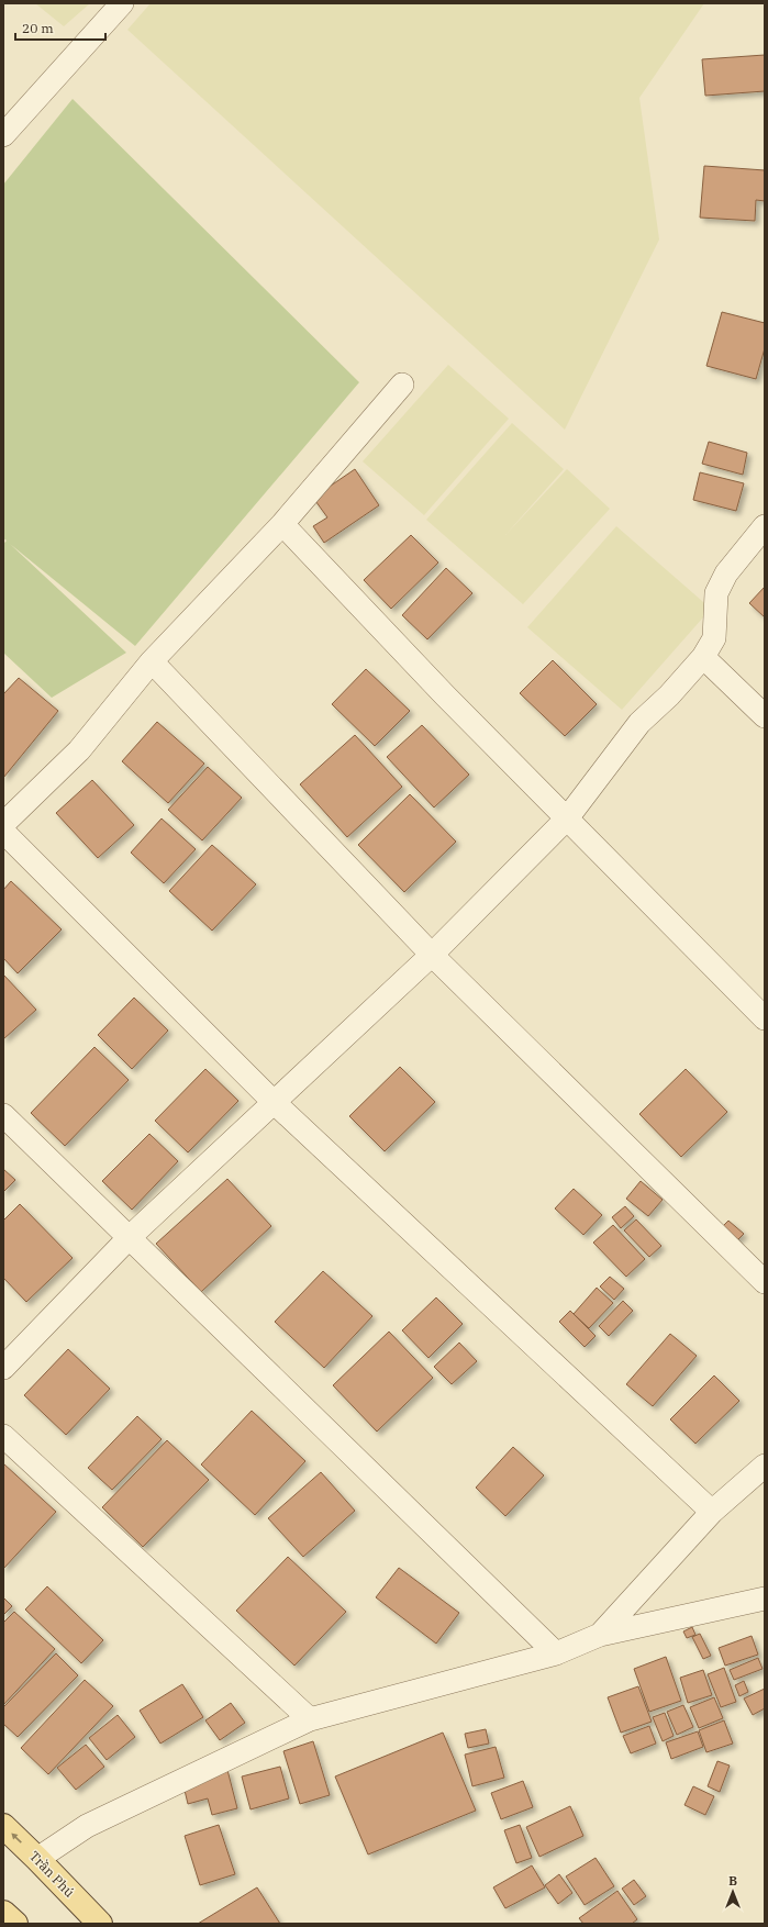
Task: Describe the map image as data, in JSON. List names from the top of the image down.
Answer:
{
  "streets": {
    "main road": ["Trần Phú"]
  },
  "scale_bar": "20 m",
  "north": "top"
}
